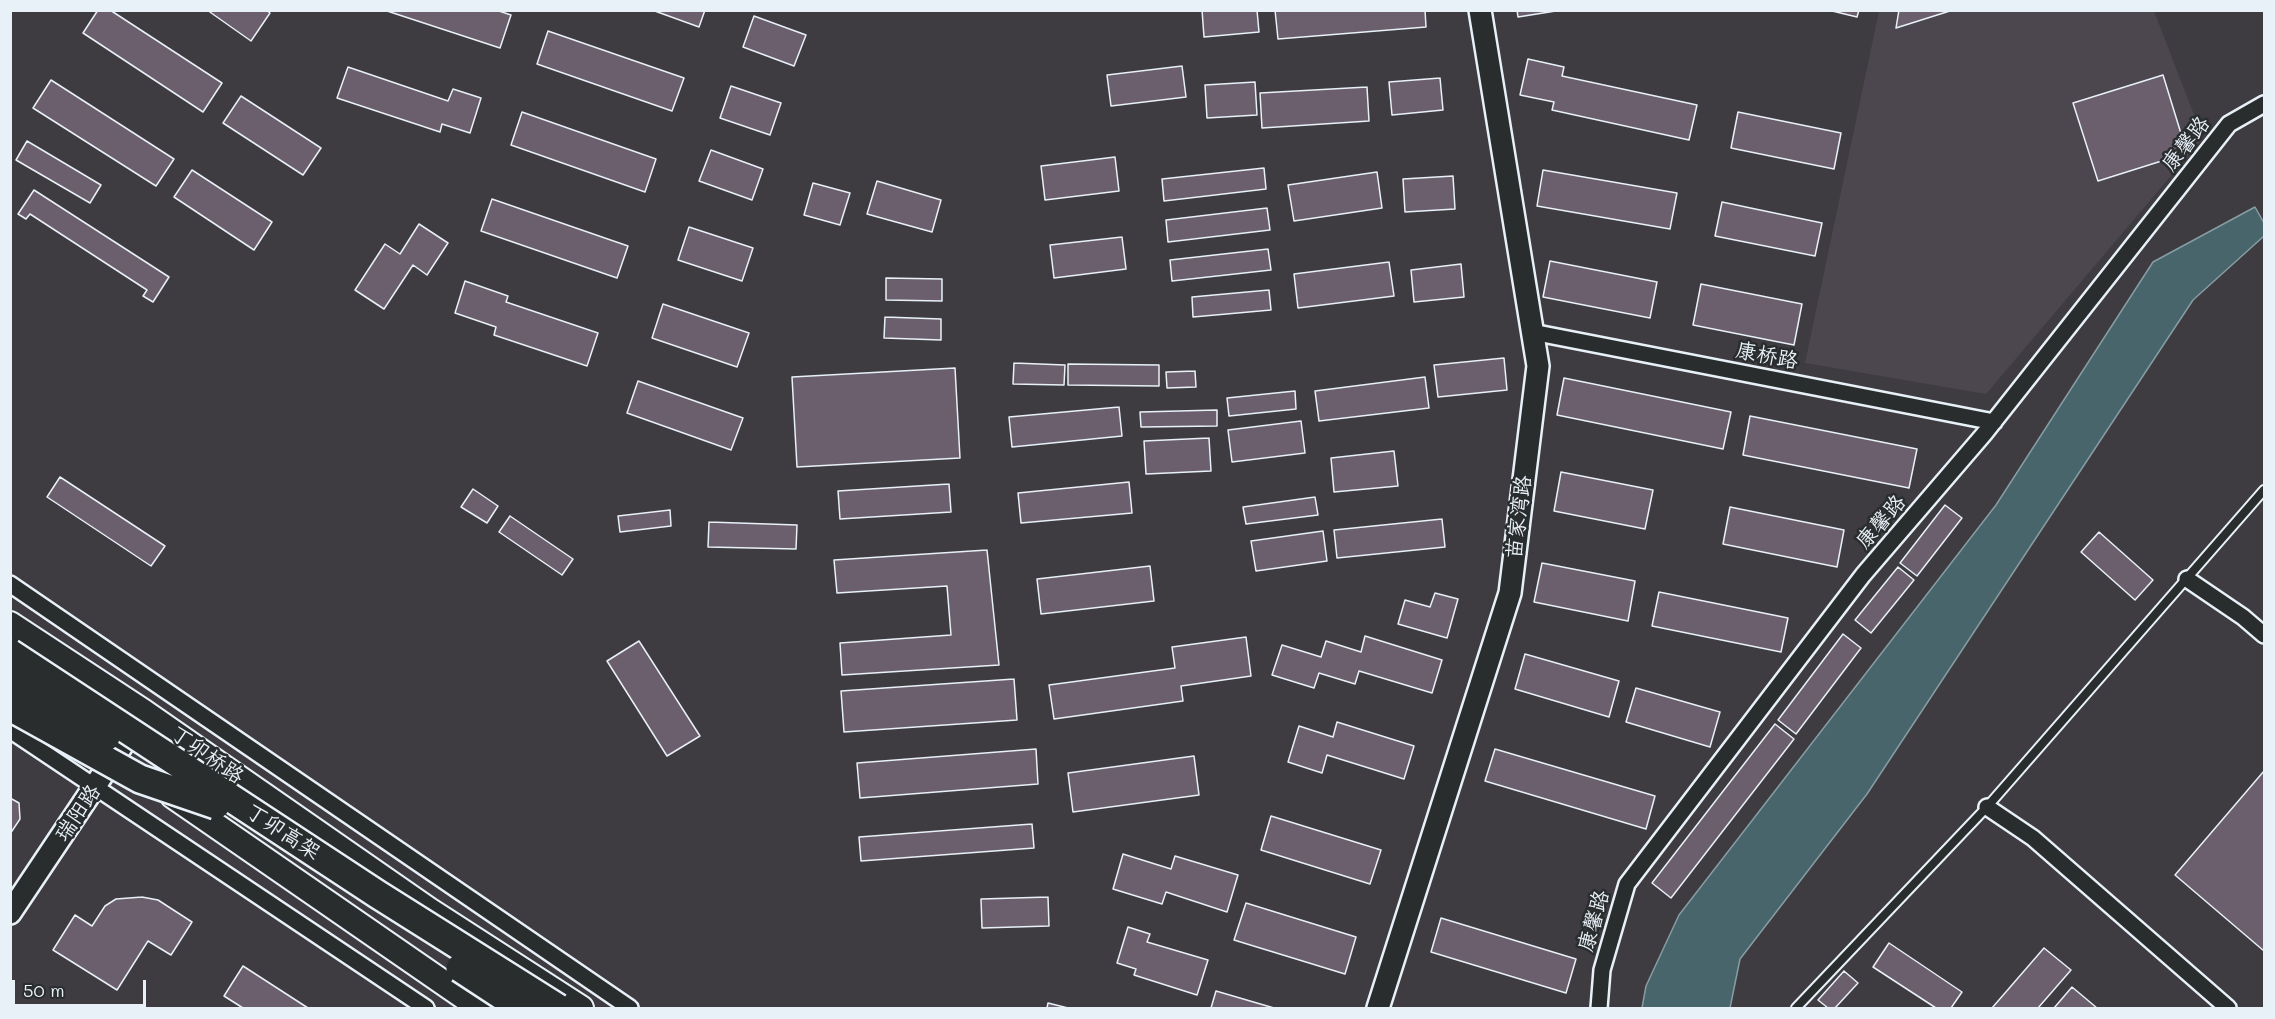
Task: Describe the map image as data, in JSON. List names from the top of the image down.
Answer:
{
  "streets": {
    "highway": ["丁卯高架"],
    "main road": ["丁卯桥路"],
    "street": [
      "康馨路",
      "康桥路",
      "苗家湾路",
      "瑞阳路"
    ]
  },
  "crossings": [
    ["康馨路", "康桥路"],
    ["康桥路", "苗家湾路"],
    ["丁卯桥路", "瑞阳路"]
  ],
  "scale_bar": "50 m"
}
